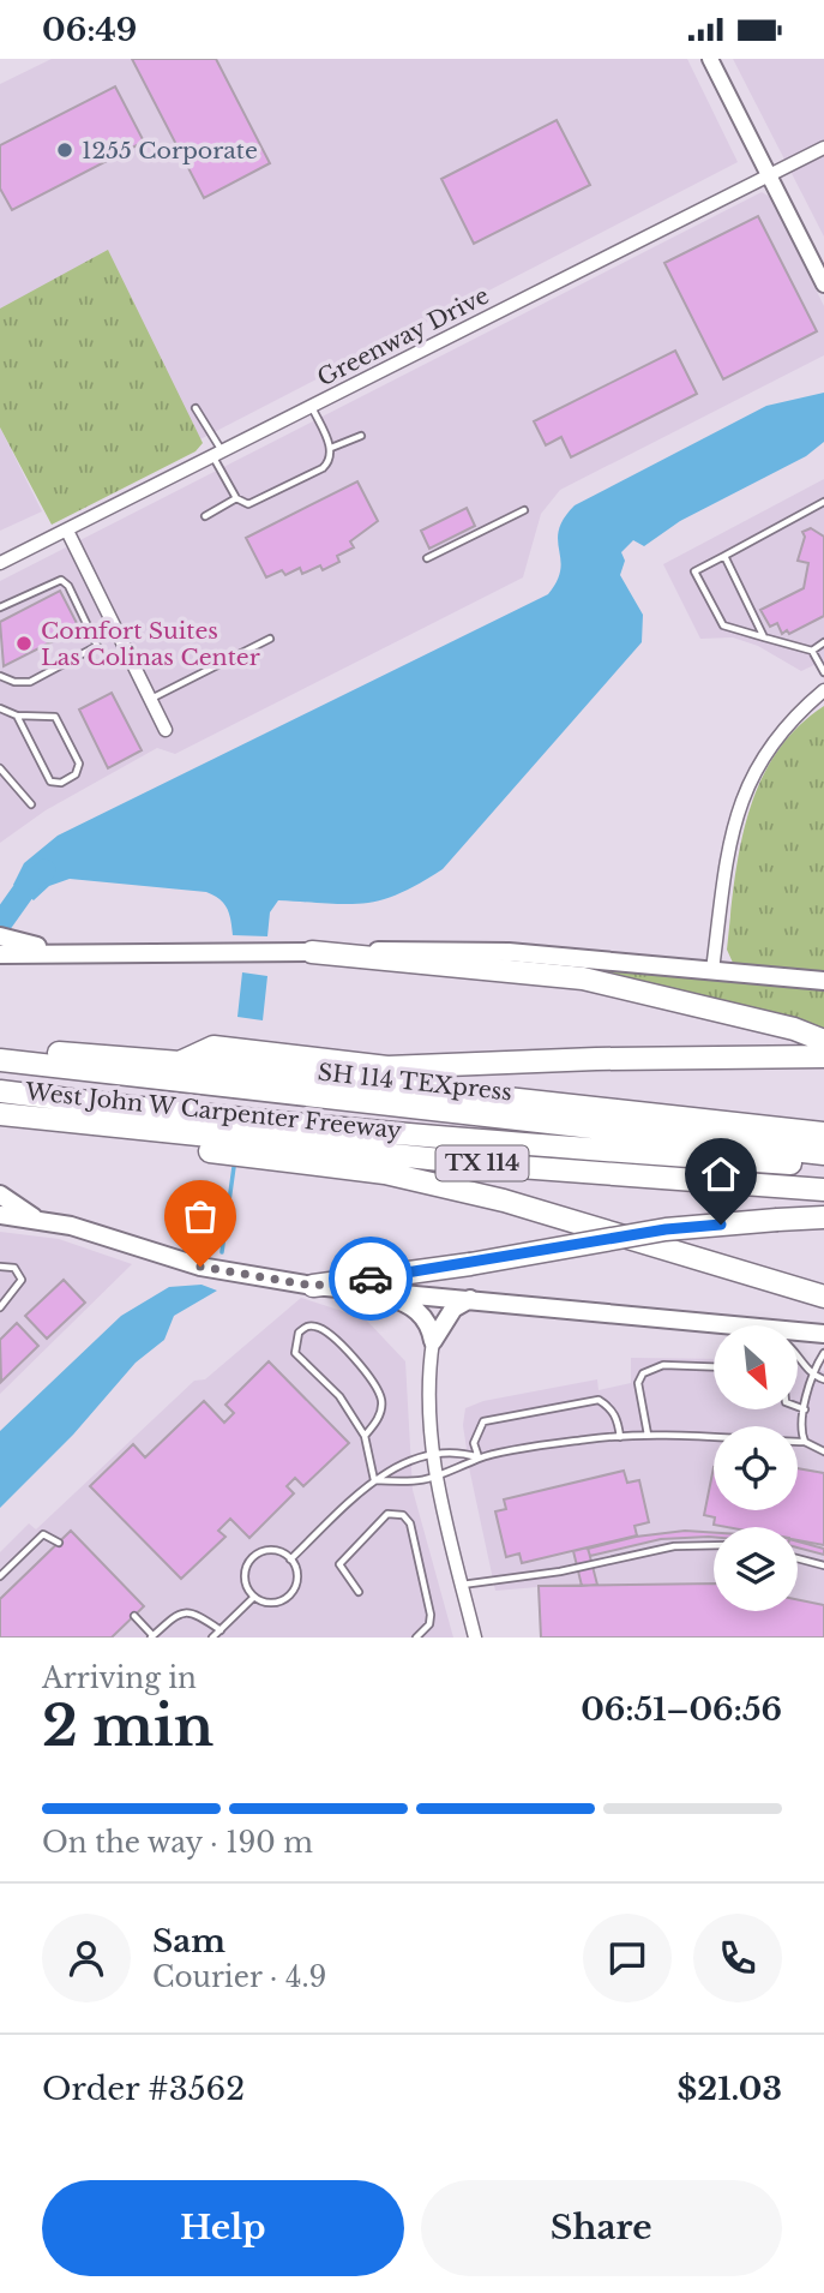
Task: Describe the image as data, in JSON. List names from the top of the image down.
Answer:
{
  "streets": {
    "highway": ["SH 114 TEXpress", "West John W Carpenter Freeway", "TX 114"],
    "street": ["Greenway Drive"]
  },
  "places": ["1255 Corporate", "Comfort Suites Las Colinas Center"],
  "north": "bottom right",
  "page": {
    "status": "06:49",
    "heading": ["2 min", "Arriving in", "06:51–06:56"],
    "panel": [
      "Sam",
      "Courier · 4.9",
      "Order #3562",
      "$21.03"
    ],
    "bar": "On the way · 190 m",
    "buttons": ["Help", "Share"]
  }
}
